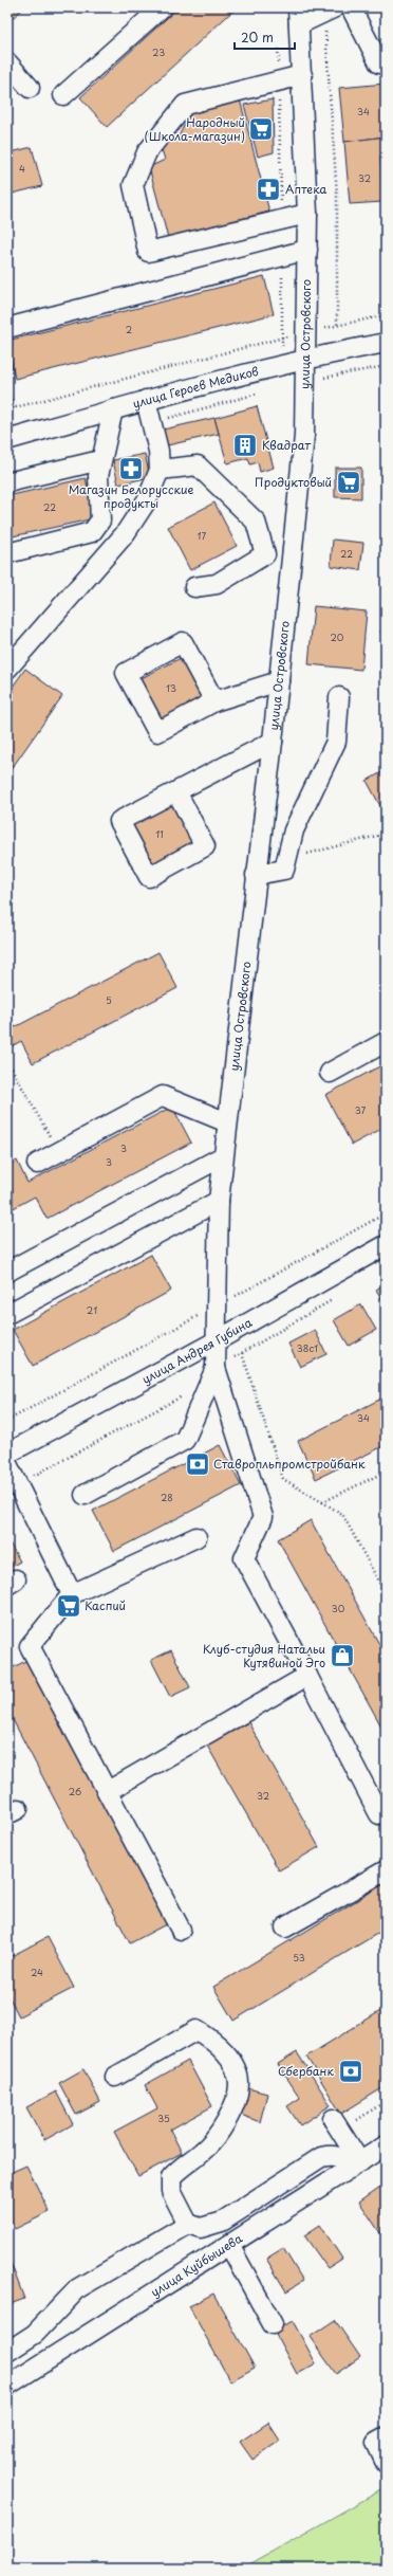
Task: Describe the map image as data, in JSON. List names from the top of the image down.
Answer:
{
  "streets": {
    "street": [
      "улица Островского",
      "улица Героев Медиков",
      "улица Андрея Губина",
      "улица Куйбышева"
    ]
  },
  "crossings": [
    ["улица Островского", "улица Героев Медиков"],
    ["улица Островского", "улица Андрея Губина"]
  ],
  "places": {
    "supermarket": ["Народный (Школа-магазин)", "Продуктовый", "Каспий"],
    "pharmacy": ["Аптека", "Магазин Белорусские продукты"],
    "building": ["Квадрат"],
    "bank": ["Ставропльпромстройбанк", "Сбербанк"],
    "shop": ["Клуб-студия Натальи Кутявиной Эго"]
  },
  "house_numbers": [
    "23",
    "34",
    "4",
    "32",
    "2",
    "22",
    "17",
    "22",
    "20",
    "13",
    "11",
    "5",
    "37",
    "3",
    "3",
    "21",
    "38с1",
    "34",
    "28",
    "30",
    "26",
    "32",
    "53",
    "24",
    "35"
  ],
  "scale_bar": "20 m"
}
